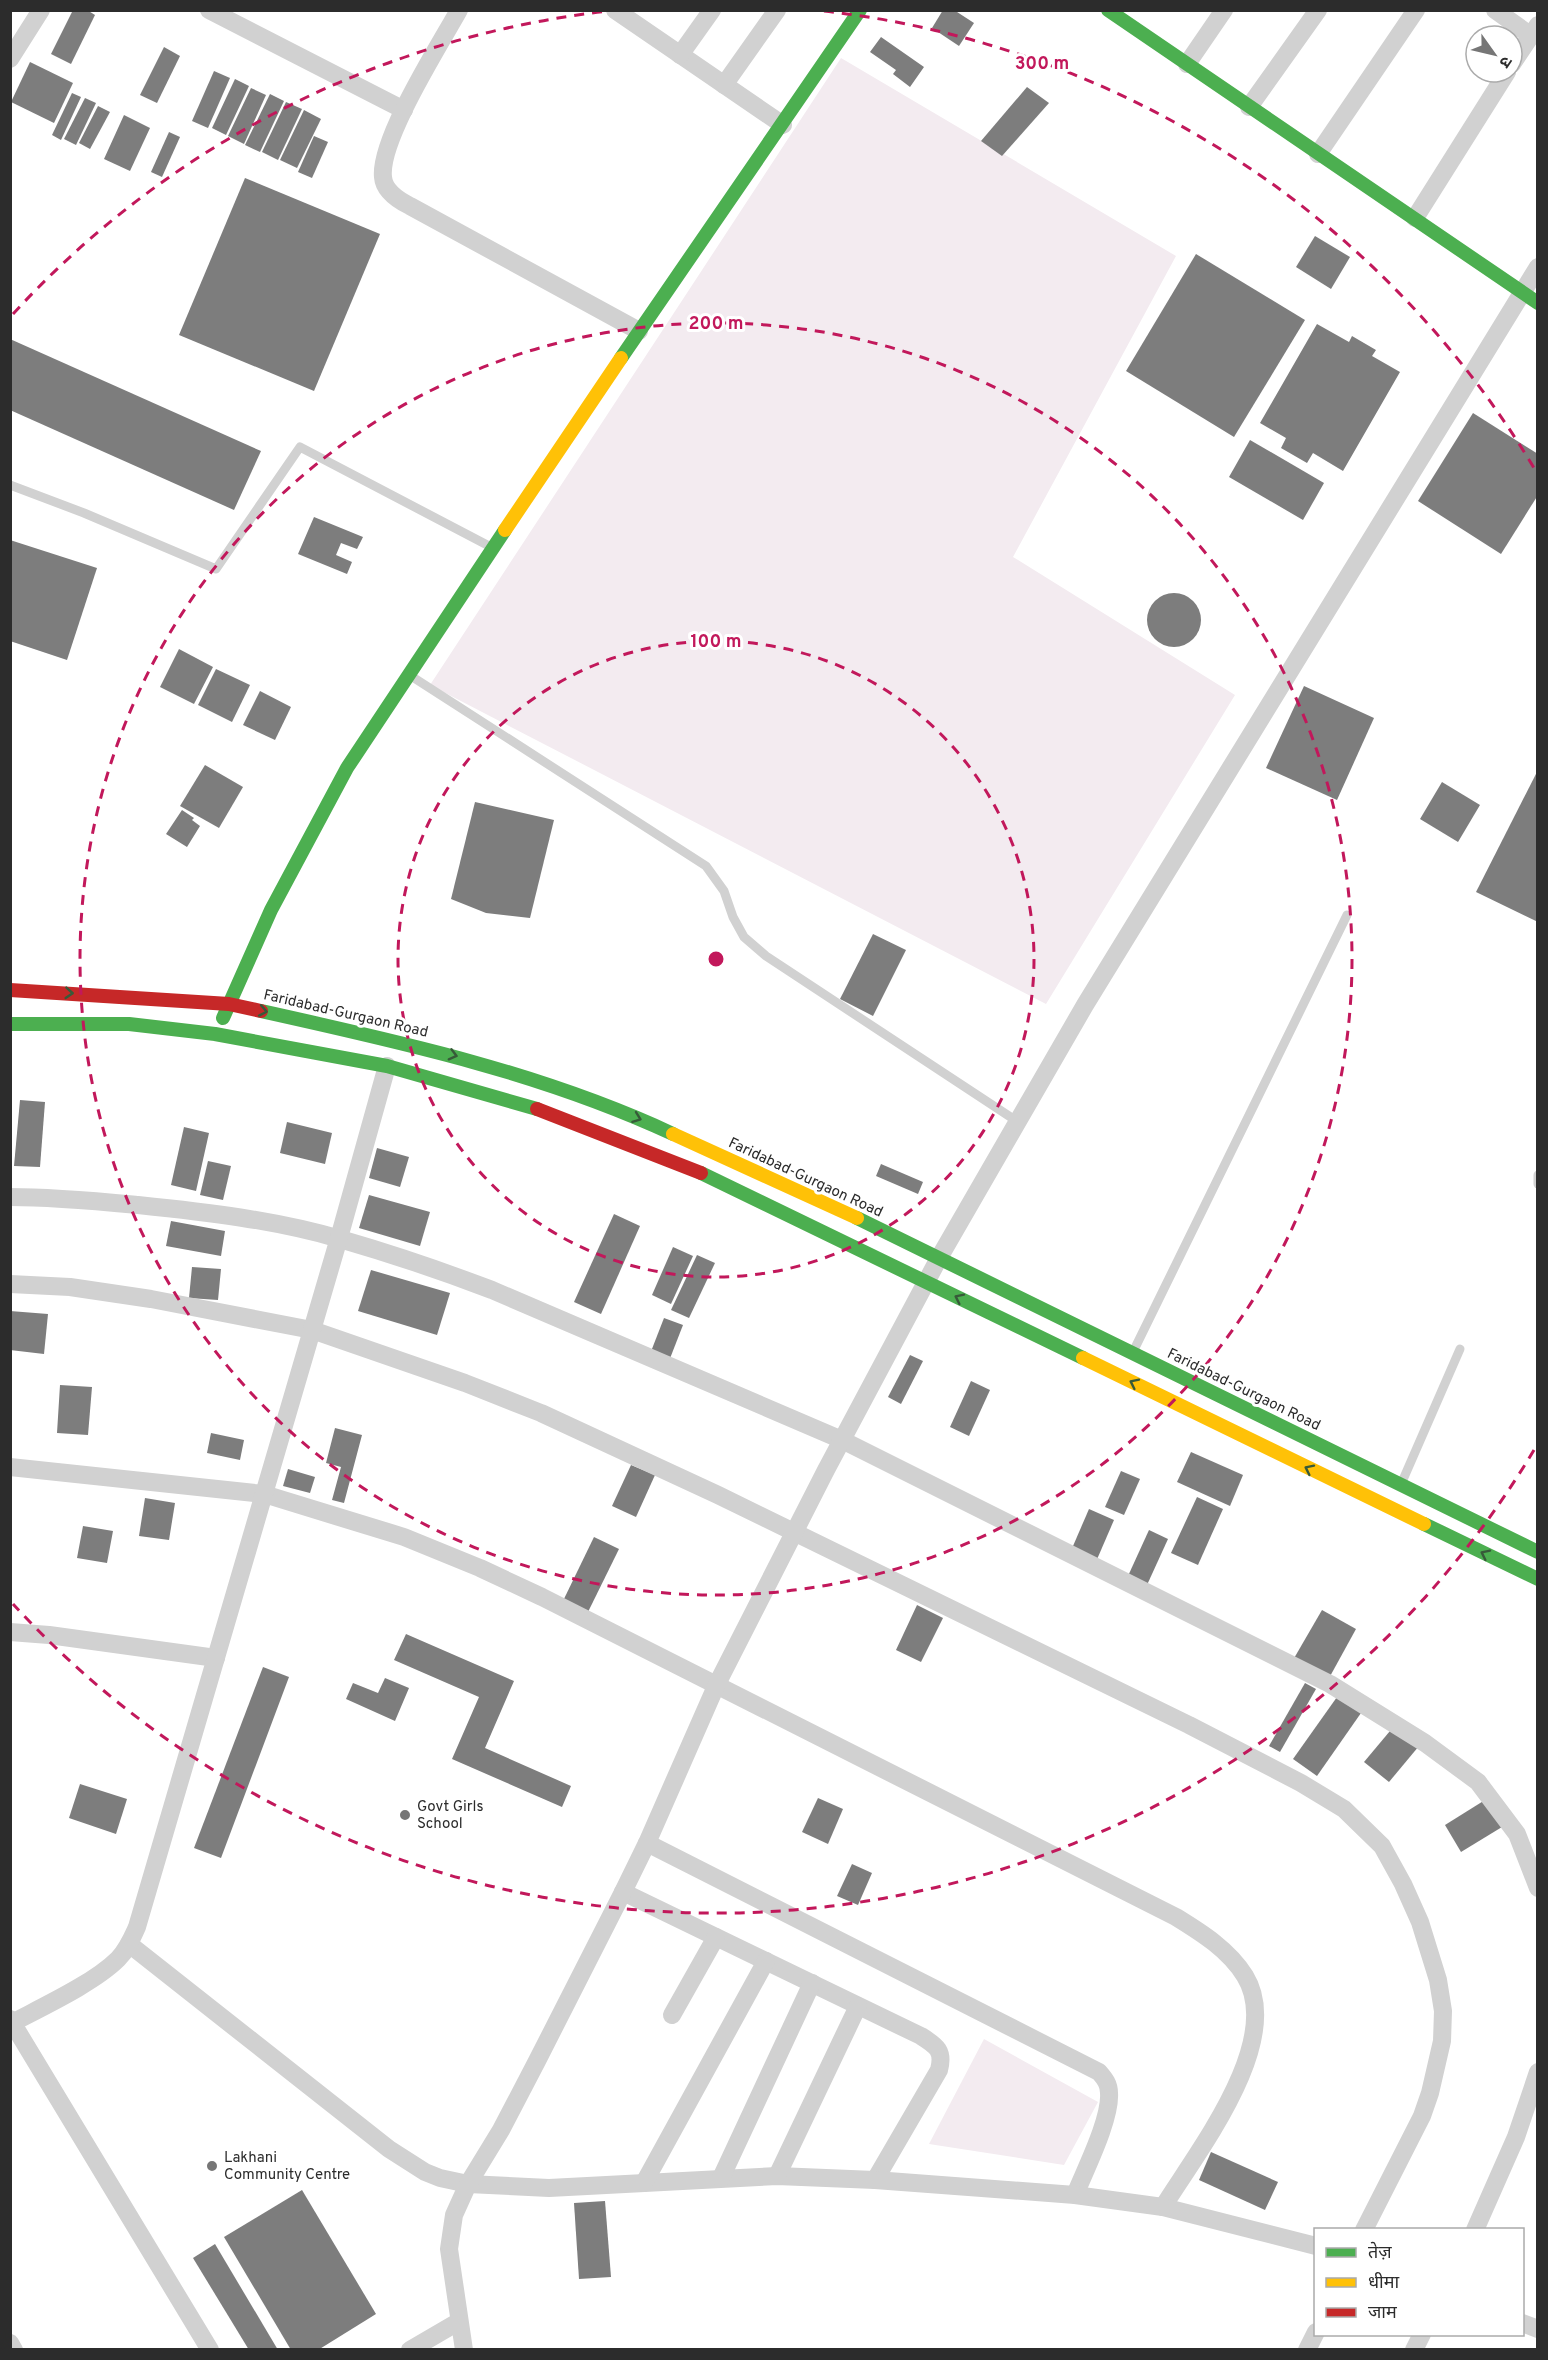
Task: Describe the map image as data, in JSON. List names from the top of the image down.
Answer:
{
  "streets": {
    "main road": ["Faridabad-Gurgaon Road"]
  },
  "places": ["Govt Girls School", "Lakhani Community Centre"],
  "legend": ["तेज़", "धीमा", "जाम"],
  "north": "bottom right",
  "rings": ["300 m", "200 m", "100 m"]
}
